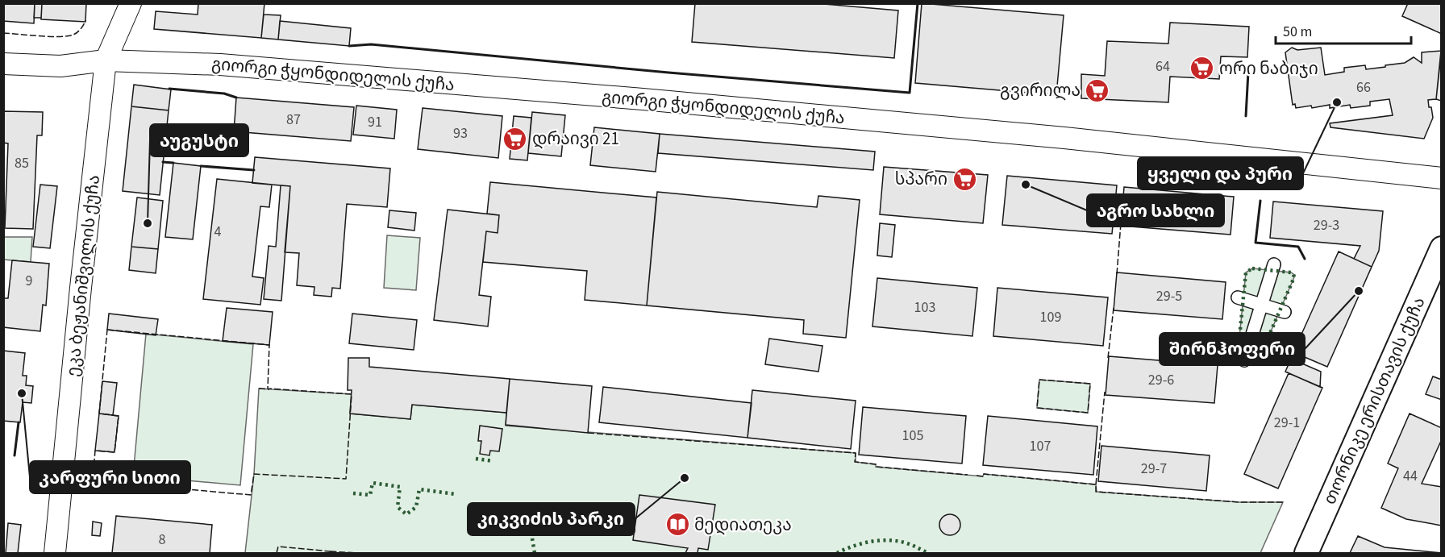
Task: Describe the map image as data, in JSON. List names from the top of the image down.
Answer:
{
  "streets": {
    "main road": ["თორნიკე ერისთავის ქუჩა"],
    "street": ["გიორგი ჭყონდიდელის ქუჩა", "ეკა ბეჟანიშვილის ქუჩა"]
  },
  "crossings": [
    ["გიორგი ჭყონდიდელის ქუჩა", "ეკა ბეჟანიშვილის ქუჩა"]
  ],
  "places": {
    "supermarket": [
      "ორი ნაბიჯი",
      "გვირილა",
      "დრაივი 21",
      "სპარი"
    ],
    "other": [
      "ყველი და პური",
      "აგრო სახლი",
      "აუგუსტი",
      "შირნჰოფერი",
      "კარფური სითი",
      "კიკვიძის პარკი"
    ],
    "library": ["მედიათეკა"]
  },
  "house_numbers": [
    "64",
    "66",
    "87",
    "91",
    "93",
    "85",
    "29-3",
    "4",
    "9",
    "29-5",
    "103",
    "109",
    "29-6",
    "29-1",
    "105",
    "107",
    "29-7",
    "44",
    "8"
  ],
  "scale_bar": "50 m"
}
